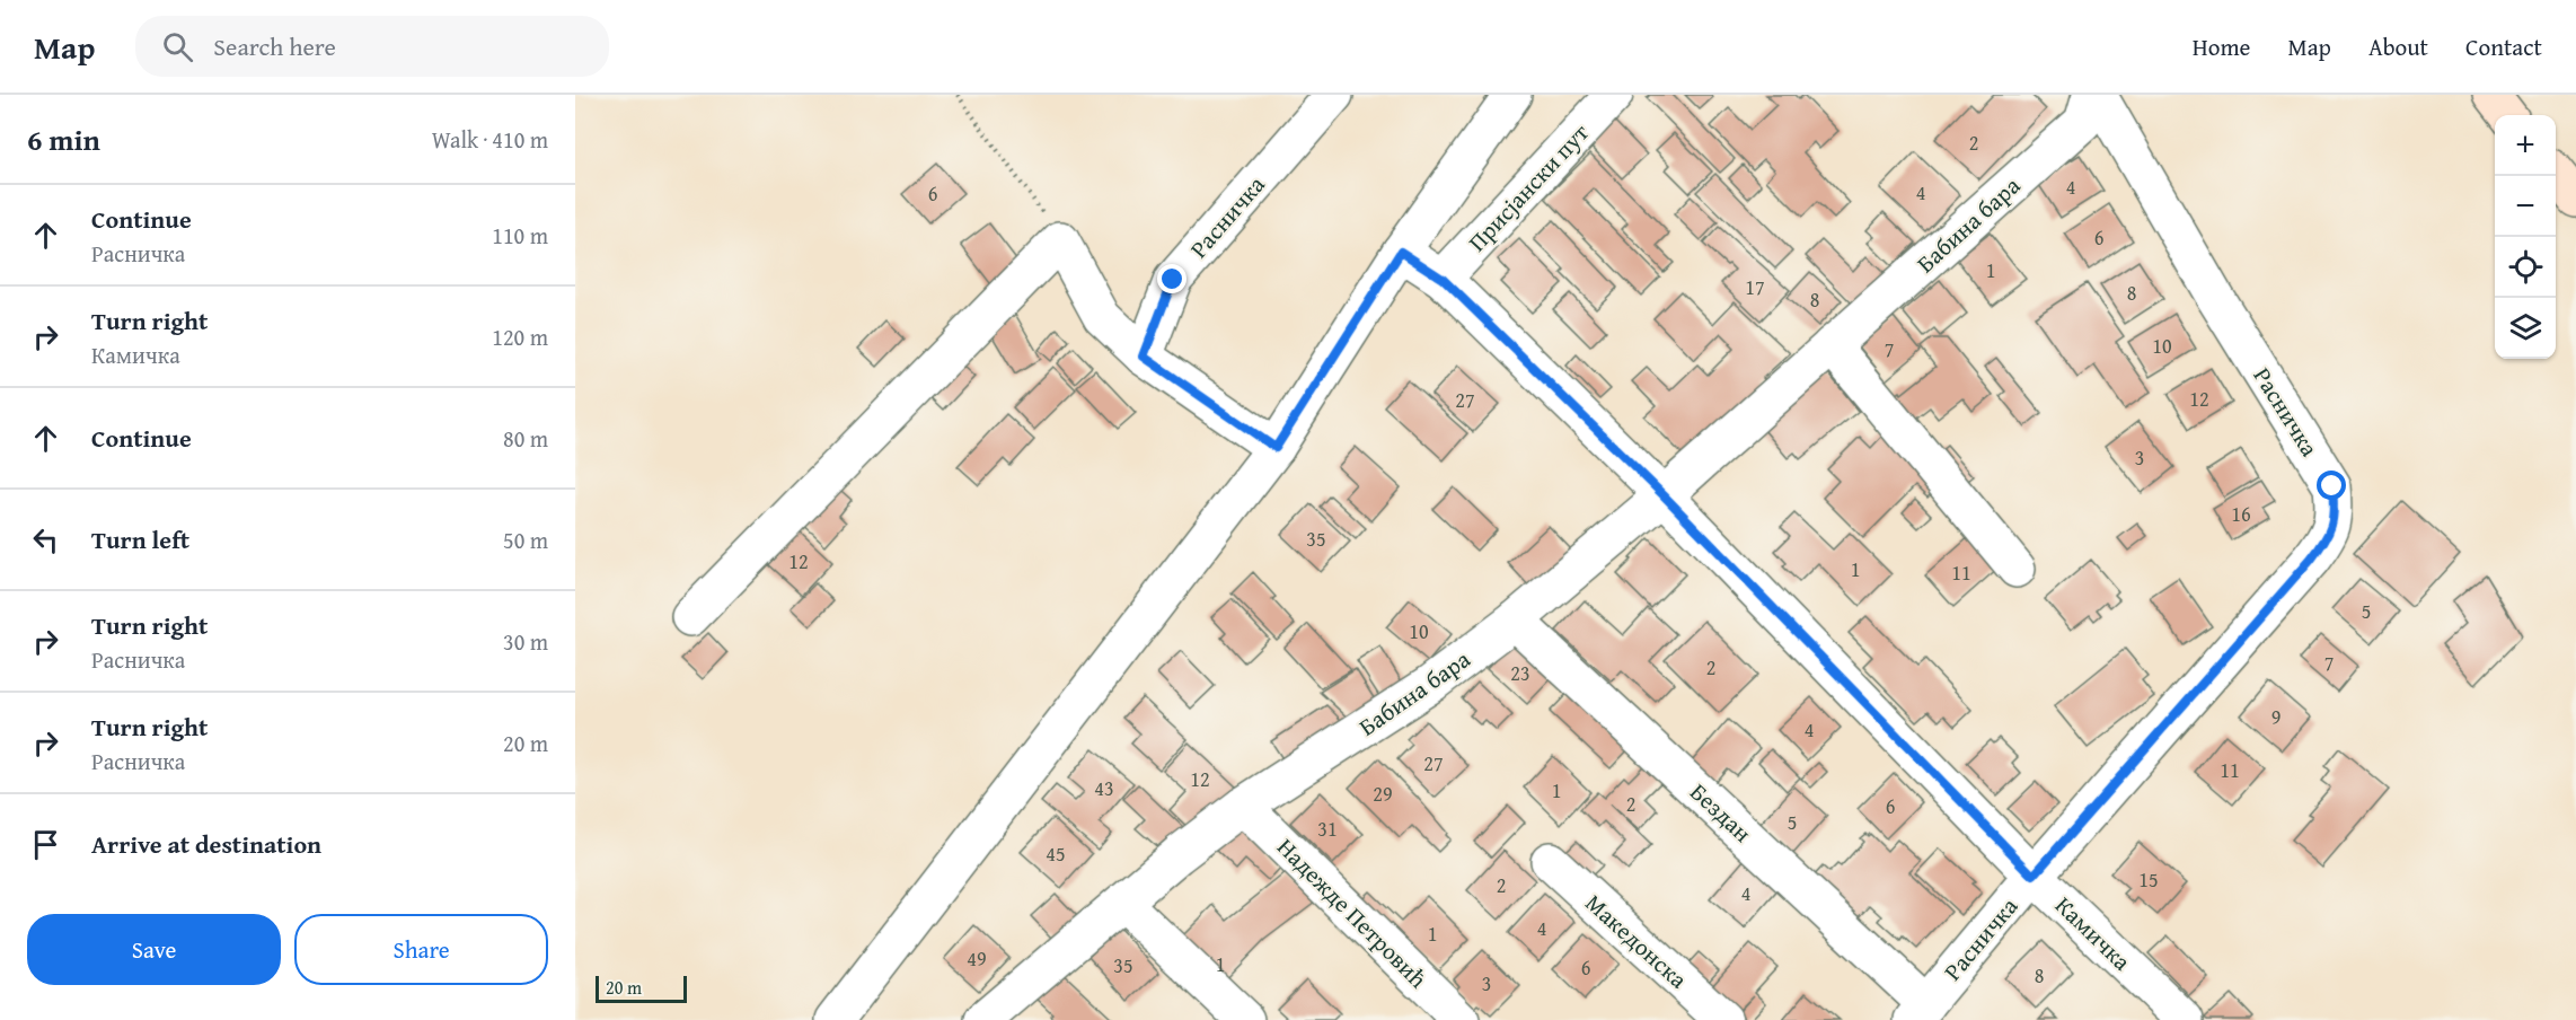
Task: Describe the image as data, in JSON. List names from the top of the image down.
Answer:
{
  "streets": {
    "street": [
      "Присјански пут",
      "Расничка",
      "Бабина бара",
      "Бездан",
      "Надежде Петровић",
      "Камичка",
      "Македонска"
    ]
  },
  "crossings": [
    ["Присјански пут", "Камичка"],
    ["Расничка", "Бездан"],
    ["Расничка", "Камичка"],
    ["Бабина бара", "Бездан"],
    ["Бабина бара", "Надежде Петровић"],
    ["Бабина бара", "Камичка"]
  ],
  "house_numbers": [
    "2",
    "4",
    "4",
    "6",
    "6",
    "1",
    "17",
    "8",
    "8",
    "10",
    "7",
    "12",
    "27",
    "3",
    "16",
    "35",
    "12",
    "1",
    "11",
    "5",
    "10",
    "7",
    "2",
    "23",
    "9",
    "4",
    "27",
    "11",
    "12",
    "43",
    "1",
    "29",
    "2",
    "6",
    "5",
    "31",
    "45",
    "15",
    "2",
    "4",
    "4",
    "1",
    "49",
    "1",
    "35",
    "6",
    "8",
    "3"
  ],
  "scale_bar": "20 m",
  "page": {
    "header": "Map",
    "search": "Search here",
    "nav": [
      "Home",
      "Map",
      "About",
      "Contact"
    ],
    "heading": ["6 min", "Walk · 410 m"],
    "map_buttons": ["+", "−"],
    "list": [
      ["Continue", "Расничка", "110 m"],
      ["Turn right", "Камичка", "120 m"],
      ["Continue", "80 m"],
      ["Turn left", "50 m"],
      ["Turn right", "Расничка", "30 m"],
      ["Turn right", "Расничка", "20 m"],
      "Arrive at destination"
    ],
    "buttons": ["Save", "Share"],
    "scale": "20 m"
  }
}
